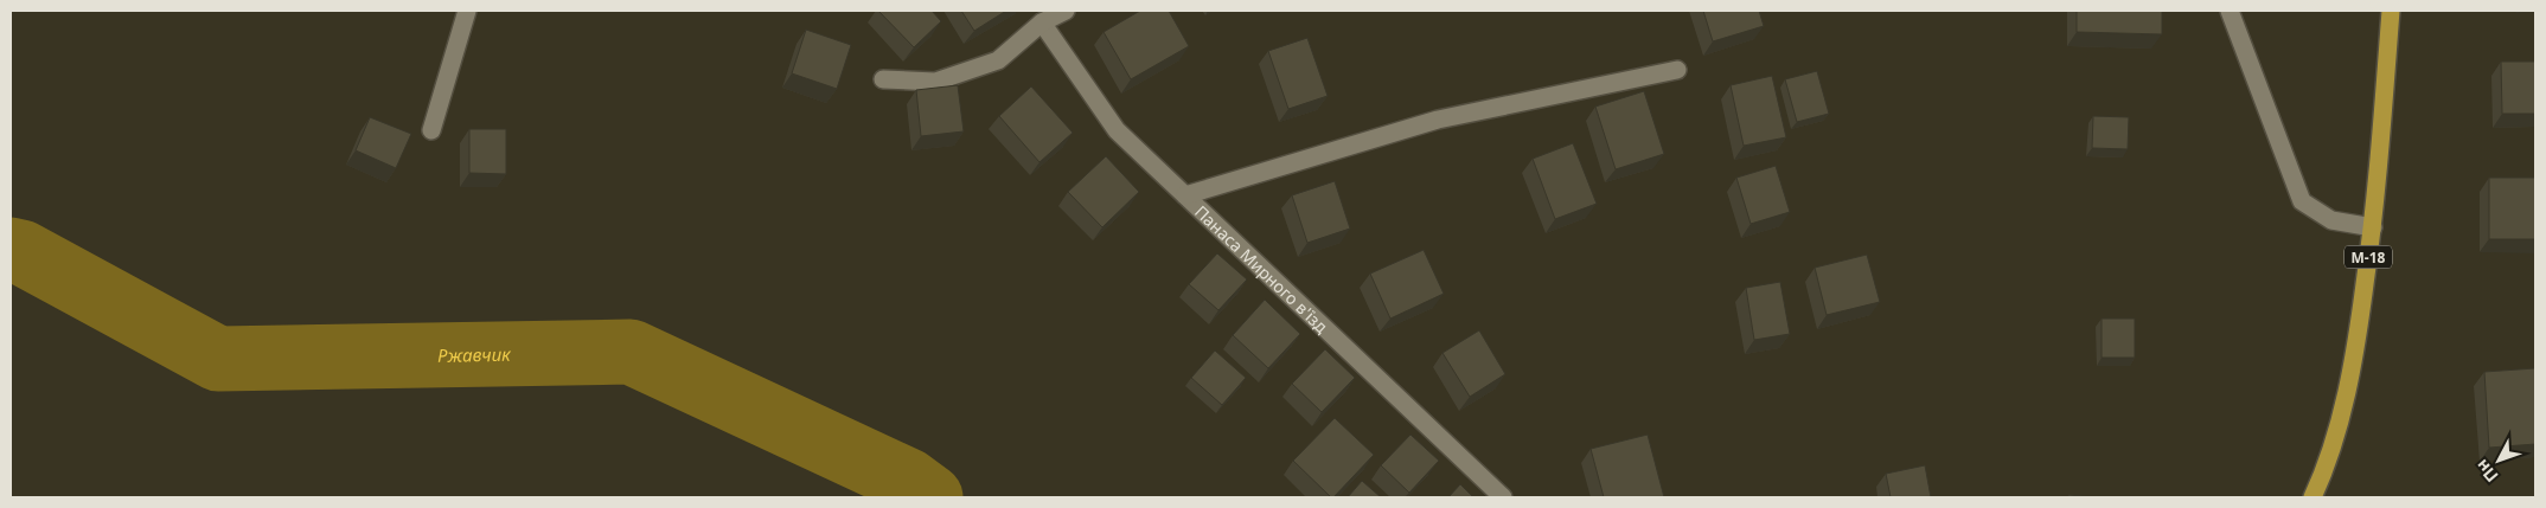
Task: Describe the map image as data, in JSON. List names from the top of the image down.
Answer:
{
  "streets": {
    "highway": ["М-18"],
    "street": ["Панаса Мирного в'їзд"]
  },
  "water": ["Ржавчик"],
  "north": "bottom left"
}
